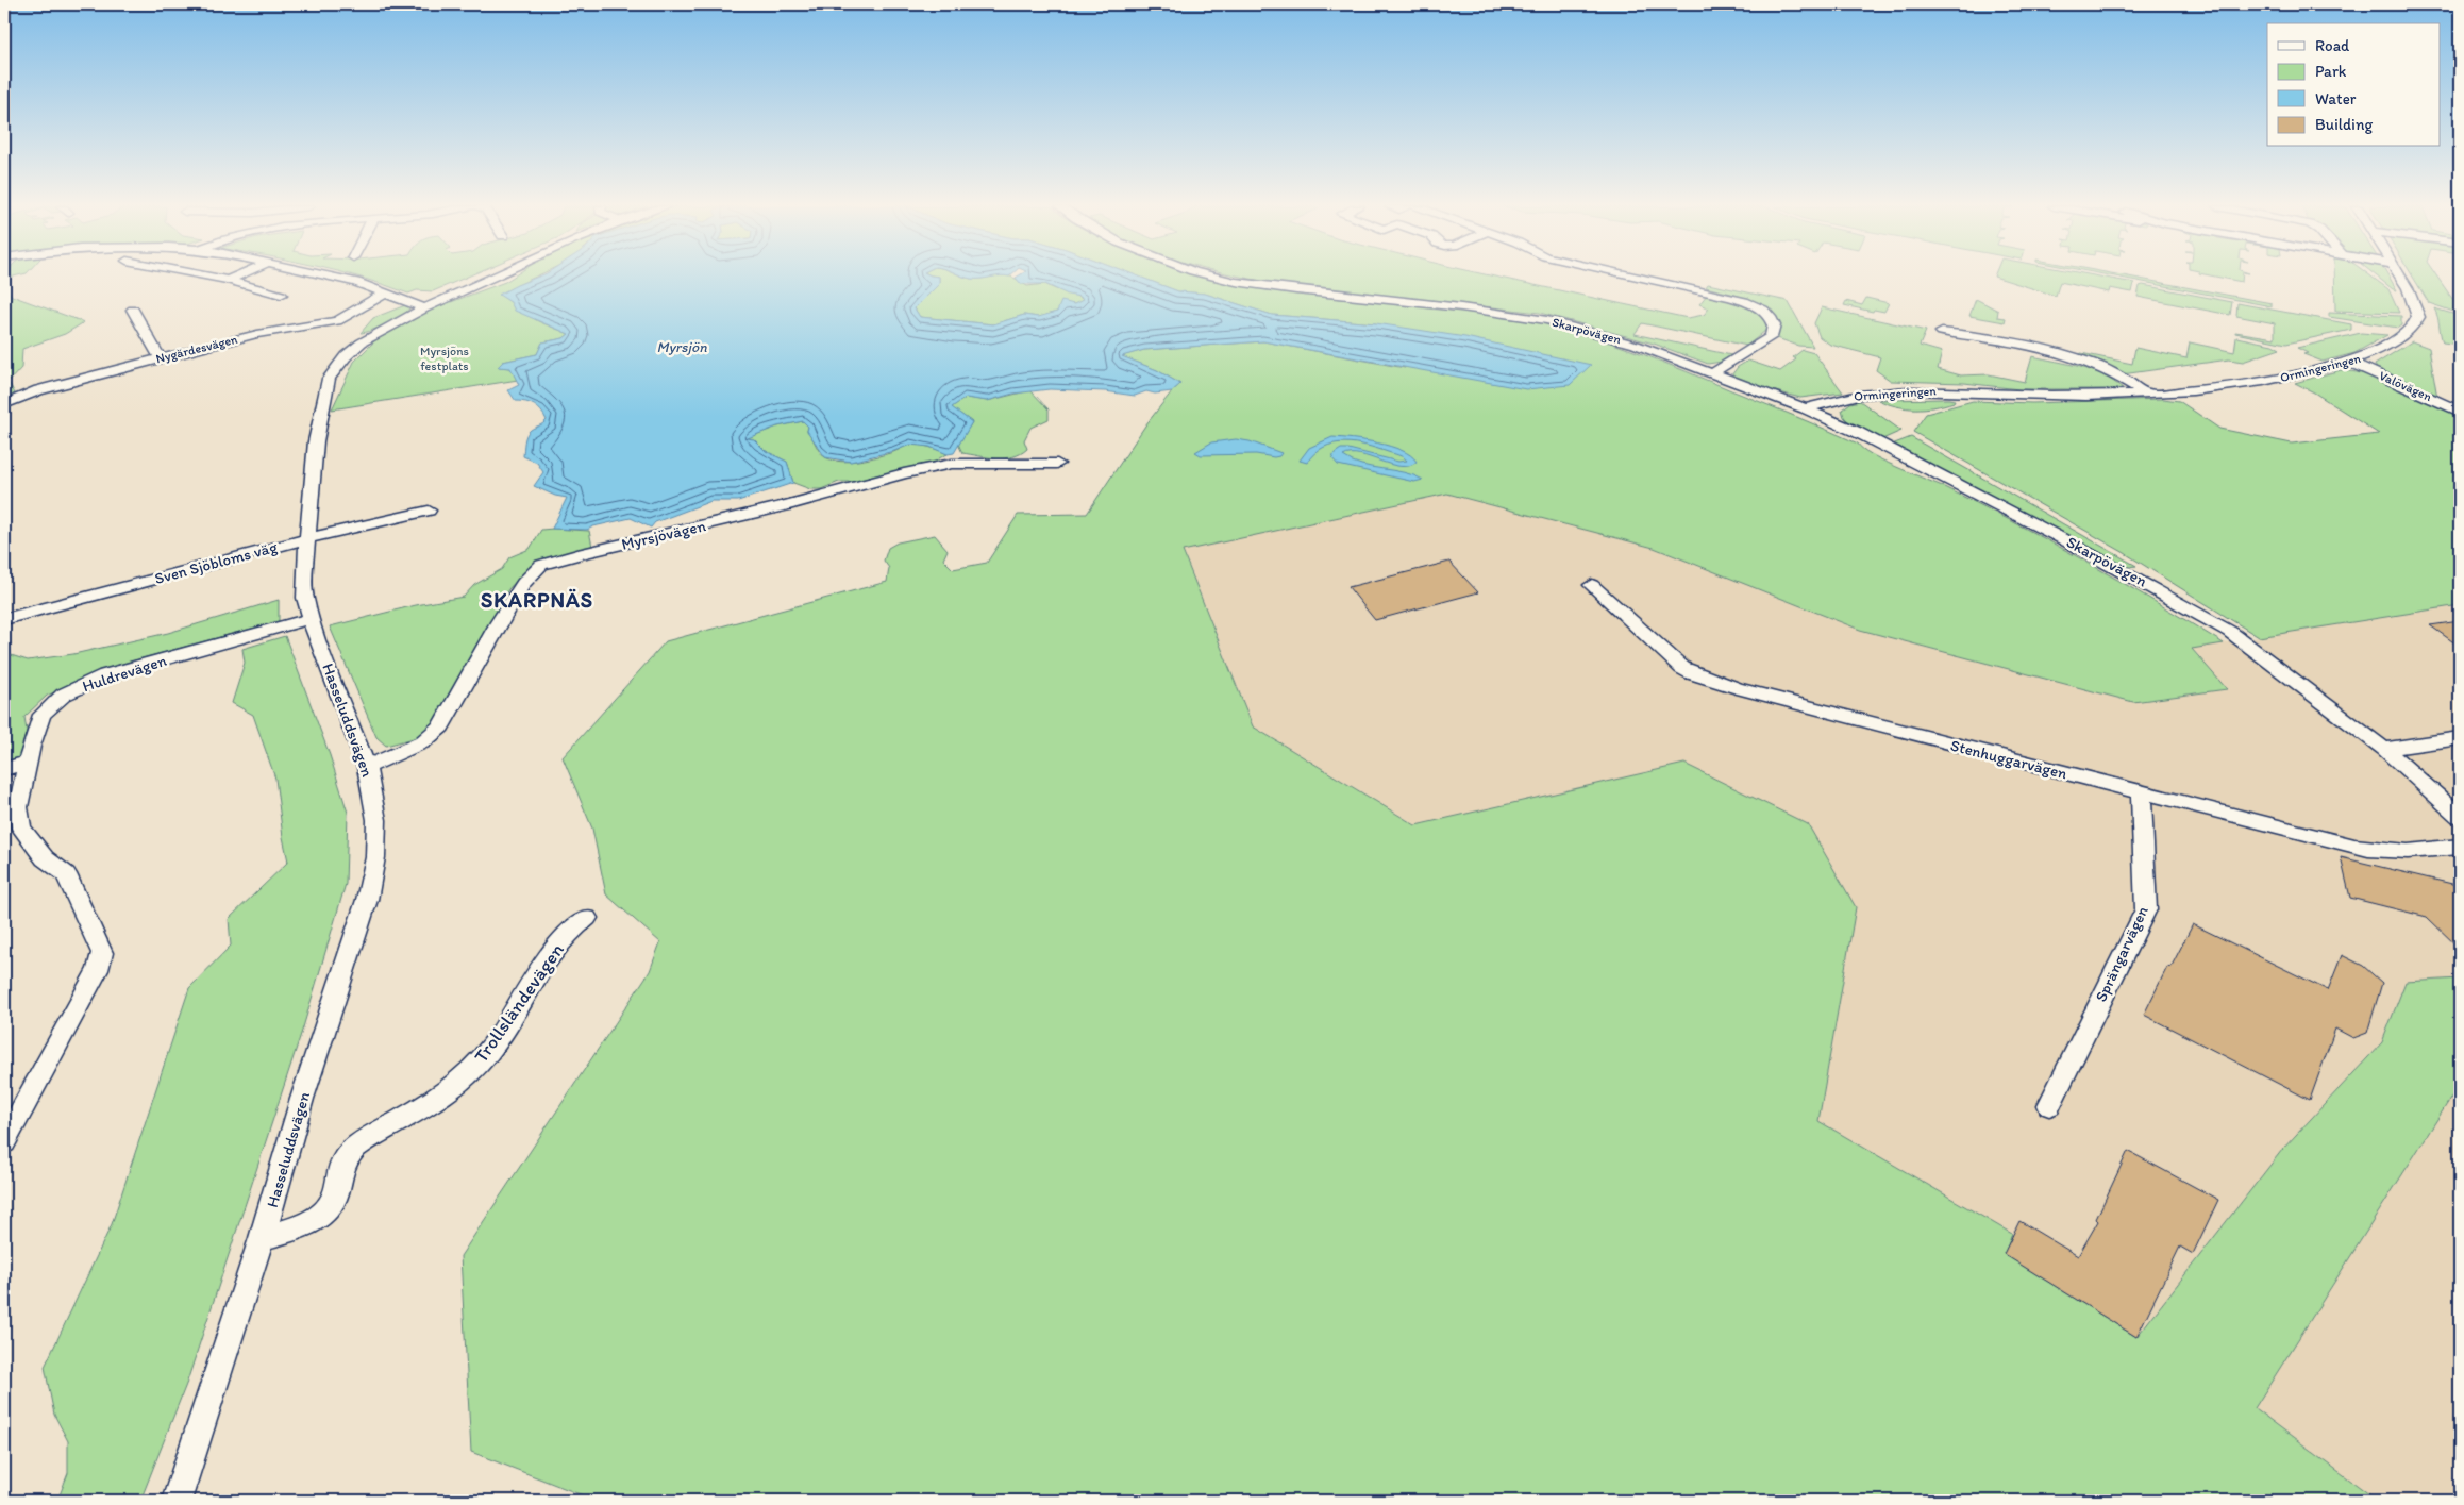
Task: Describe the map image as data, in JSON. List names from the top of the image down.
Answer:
{
  "streets": {
    "street": [
      "Skarpövägen",
      "Nygärdesvägen",
      "Ormingeringen",
      "Valövägen",
      "Myrsjövägen",
      "Sven Sjöbloms väg",
      "Huldrevägen",
      "Hasseluddsvägen",
      "Stenhuggarvägen",
      "Sprängarvägen",
      "Trollsländevägen"
    ]
  },
  "crossings": [
    ["Skarpövägen", "Ormingeringen"],
    ["Ormingeringen", "Valövägen"],
    ["Myrsjövägen", "Hasseluddsvägen"],
    ["Sven Sjöbloms väg", "Hasseluddsvägen"],
    ["Huldrevägen", "Hasseluddsvägen"],
    ["Hasseluddsvägen", "Trollsländevägen"],
    ["Stenhuggarvägen", "Sprängarvägen"]
  ],
  "districts": ["SKARPNÄS"],
  "water": ["Myrsjön"],
  "parks": ["Myrsjöns festplats"],
  "legend": [
    "Road",
    "Park",
    "Water",
    "Building"
  ]
}
